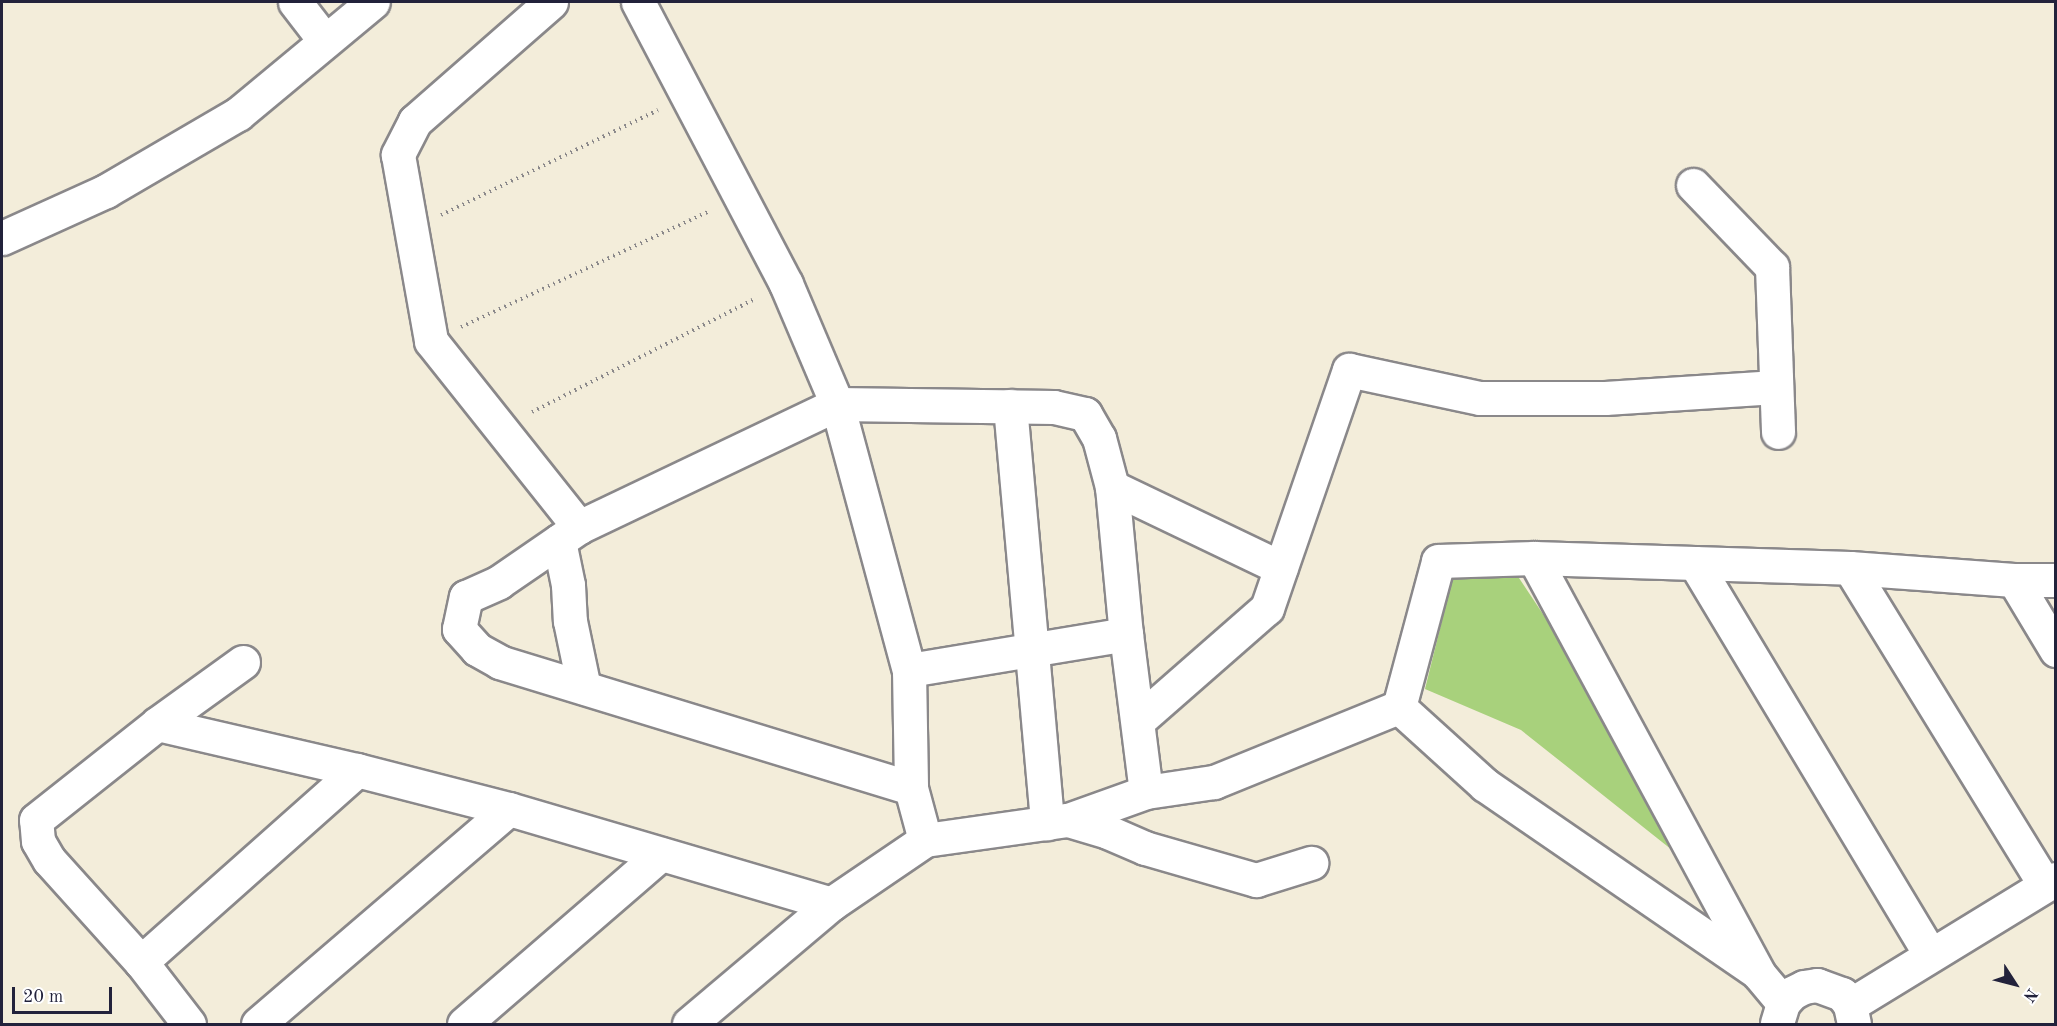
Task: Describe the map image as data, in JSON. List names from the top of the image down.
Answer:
{
  "scale_bar": "20 m",
  "north": "bottom right"
}
